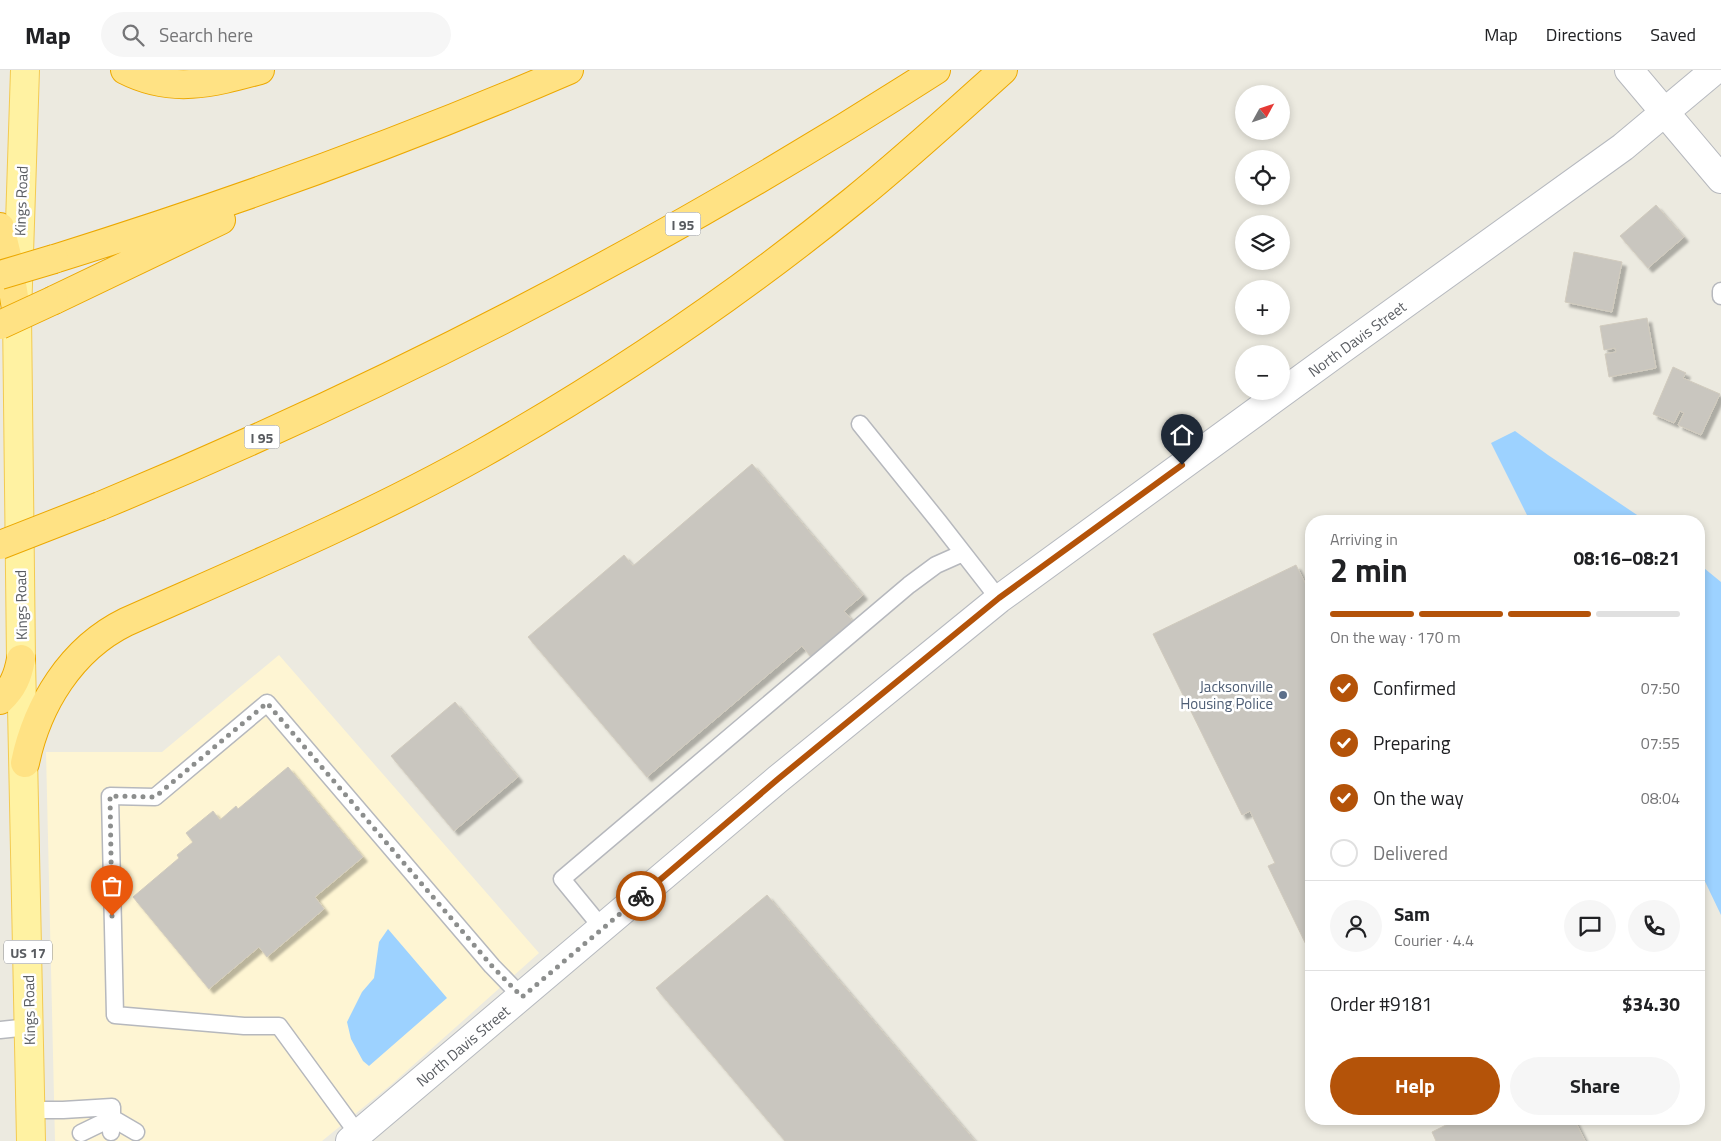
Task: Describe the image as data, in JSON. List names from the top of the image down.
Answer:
{
  "streets": {
    "highway": ["I 95", "US 17"],
    "main road": ["Kings Road"],
    "street": ["North Davis Street"]
  },
  "crossings": [
    ["Kings Road", "US 17"]
  ],
  "places": ["Jacksonville Housing Police"],
  "north": "top right",
  "page": {
    "header": "Map",
    "search": "Search here",
    "nav": ["Map", "Directions", "Saved"],
    "map_buttons": ["+", "−"],
    "heading": ["2 min", "Arriving in", "08:16–08:21"],
    "panel": [
      "Sam",
      "Courier · 4.4",
      "Order #9181",
      "$34.30"
    ],
    "bar": "On the way · 170 m",
    "list": [
      ["Confirmed", "07:50"],
      ["Preparing", "07:55"],
      ["On the way", "08:04"],
      "Delivered"
    ],
    "buttons": ["Help", "Share"]
  }
}
